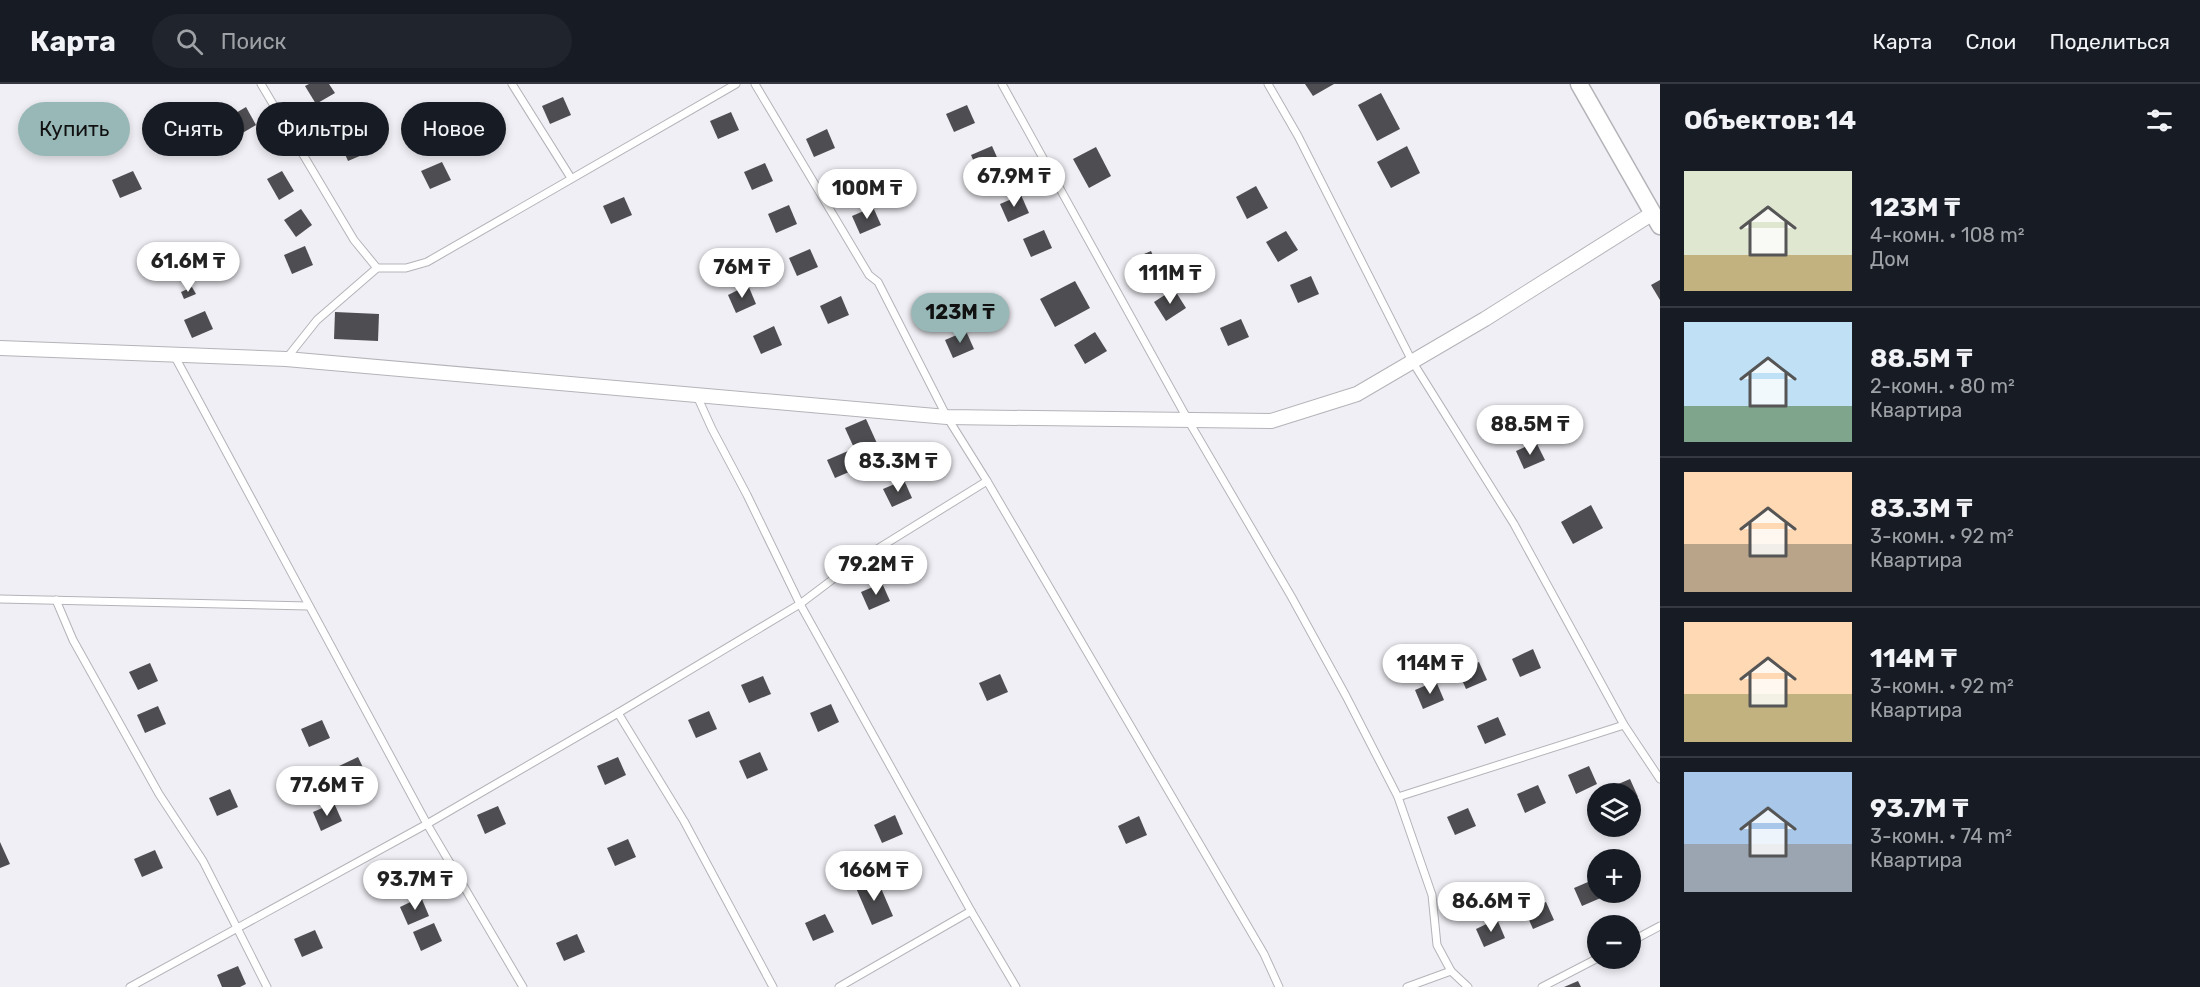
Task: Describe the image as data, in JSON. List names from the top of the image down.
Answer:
{
  "page": {
    "header": "Карта",
    "search": "Поиск",
    "nav": ["Карта", "Слои", "Поделиться"],
    "heading": "Объектов: 14",
    "chip": [
      "Купить",
      "Снять",
      "Фильтры",
      "Новое"
    ],
    "list": [
      {
        "name": "123M ₸",
        "note": "4-комн. · 108 m² · Дом"
      },
      {
        "name": "88.5M ₸",
        "note": "2-комн. · 80 m² · Квартира"
      },
      {
        "name": "83.3M ₸",
        "note": "3-комн. · 92 m² · Квартира"
      },
      {
        "name": "114M ₸",
        "note": "3-комн. · 92 m² · Квартира"
      },
      {
        "name": "93.7M ₸",
        "note": "3-комн. · 74 m² · Квартира"
      }
    ],
    "price": [
      "67.9M ₸",
      "100M ₸",
      "61.6M ₸",
      "76M ₸",
      "111M ₸",
      "123M ₸",
      "88.5M ₸",
      "83.3M ₸",
      "79.2M ₸",
      "114M ₸",
      "77.6M ₸",
      "166M ₸",
      "93.7M ₸",
      "86.6M ₸"
    ],
    "map_buttons": ["+", "−"]
  }
}
